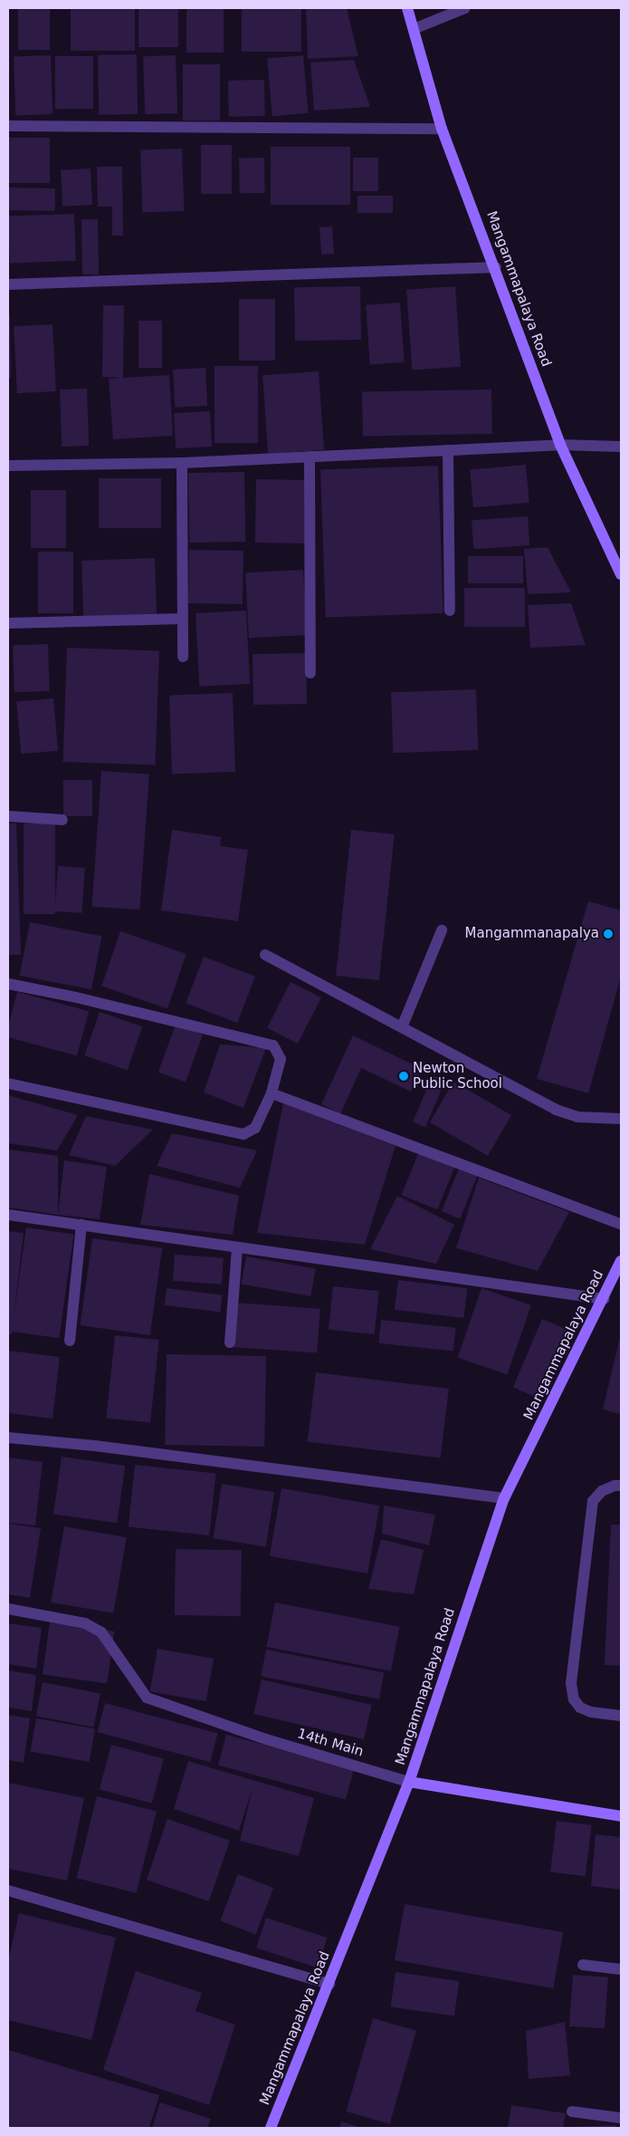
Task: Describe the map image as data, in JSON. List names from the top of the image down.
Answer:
{
  "streets": {
    "main road": ["Mangammapalaya Road", "14th Main"]
  },
  "crossings": [
    ["Mangammapalaya Road", "14th Main"]
  ],
  "places": ["Mangammanapalya", "Newton Public School"]
}
